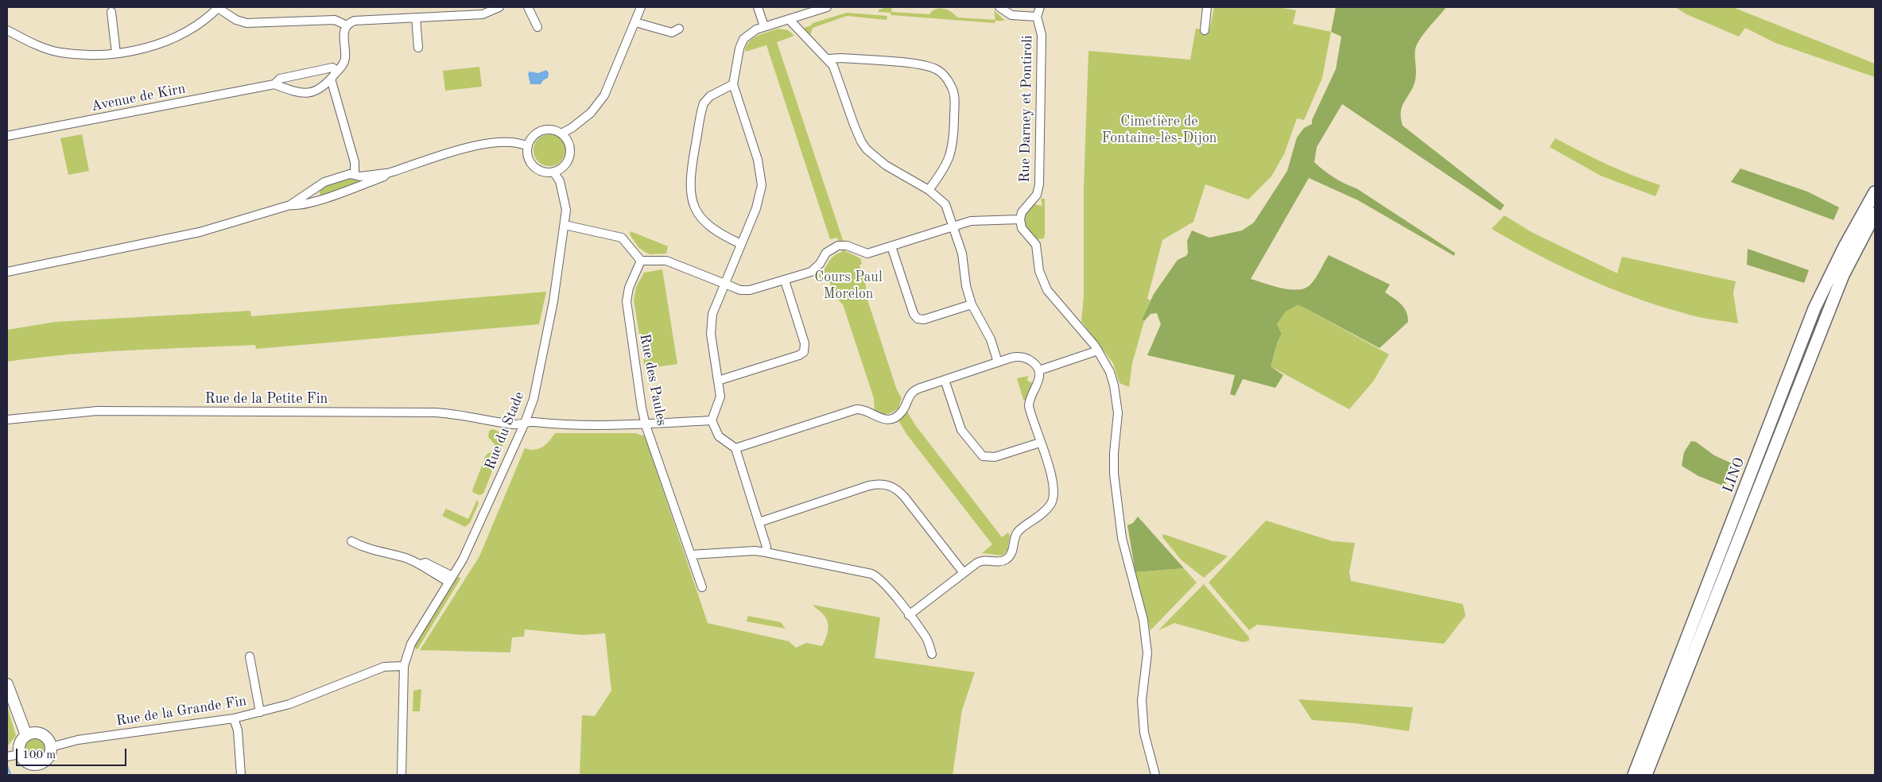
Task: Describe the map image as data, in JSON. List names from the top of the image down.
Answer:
{
  "streets": {
    "highway": ["LINO"],
    "street": [
      "Avenue de Kirn",
      "Rue Darney et Pontiroli",
      "Rue des Paules",
      "Rue de la Petite Fin",
      "Rue du Stade",
      "Rue de la Grande Fin"
    ]
  },
  "crossings": [
    ["Rue des Paules", "Rue de la Petite Fin"],
    ["Rue de la Petite Fin", "Rue du Stade"],
    ["Rue du Stade", "Rue de la Grande Fin"]
  ],
  "parks": ["Cimetière de Fontaine-lès-Dijon", "Cours Paul Morelon"],
  "scale_bar": "100 m"
}
